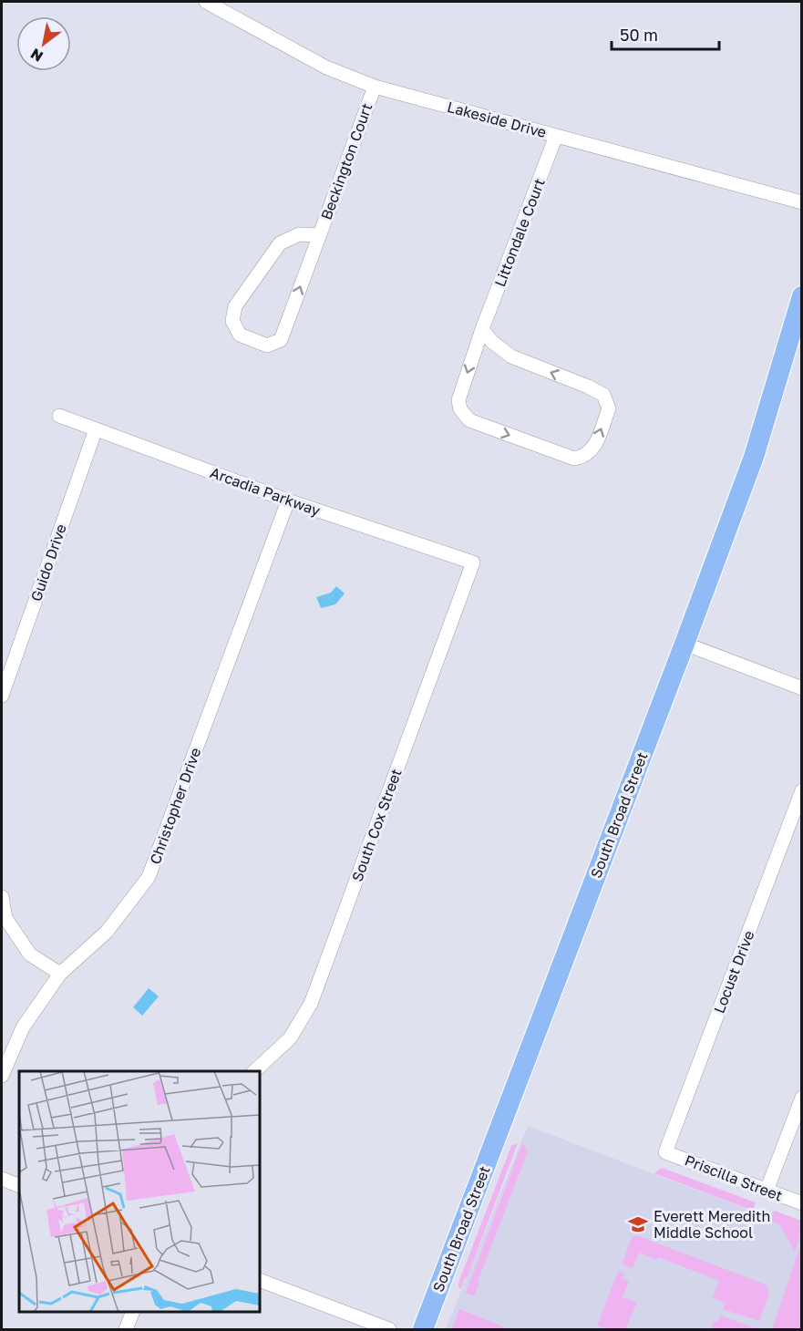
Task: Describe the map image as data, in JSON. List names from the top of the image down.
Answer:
{
  "streets": {
    "main road": ["South Broad Street"],
    "street": [
      "Lakeside Drive",
      "Beckington Court",
      "Littondale Court",
      "Arcadia Parkway",
      "Guido Drive",
      "Christopher Drive",
      "South Cox Street",
      "Locust Drive",
      "Priscilla Street"
    ]
  },
  "crossings": [
    ["Lakeside Drive", "Beckington Court"],
    ["Lakeside Drive", "Littondale Court"],
    ["Arcadia Parkway", "Guido Drive"],
    ["Arcadia Parkway", "Christopher Drive"],
    ["Arcadia Parkway", "South Cox Street"],
    ["Locust Drive", "Priscilla Street"]
  ],
  "places": {
    "school or university": ["Everett Meredith Middle School"]
  },
  "scale_bar": "50 m",
  "north": "bottom left"
}
